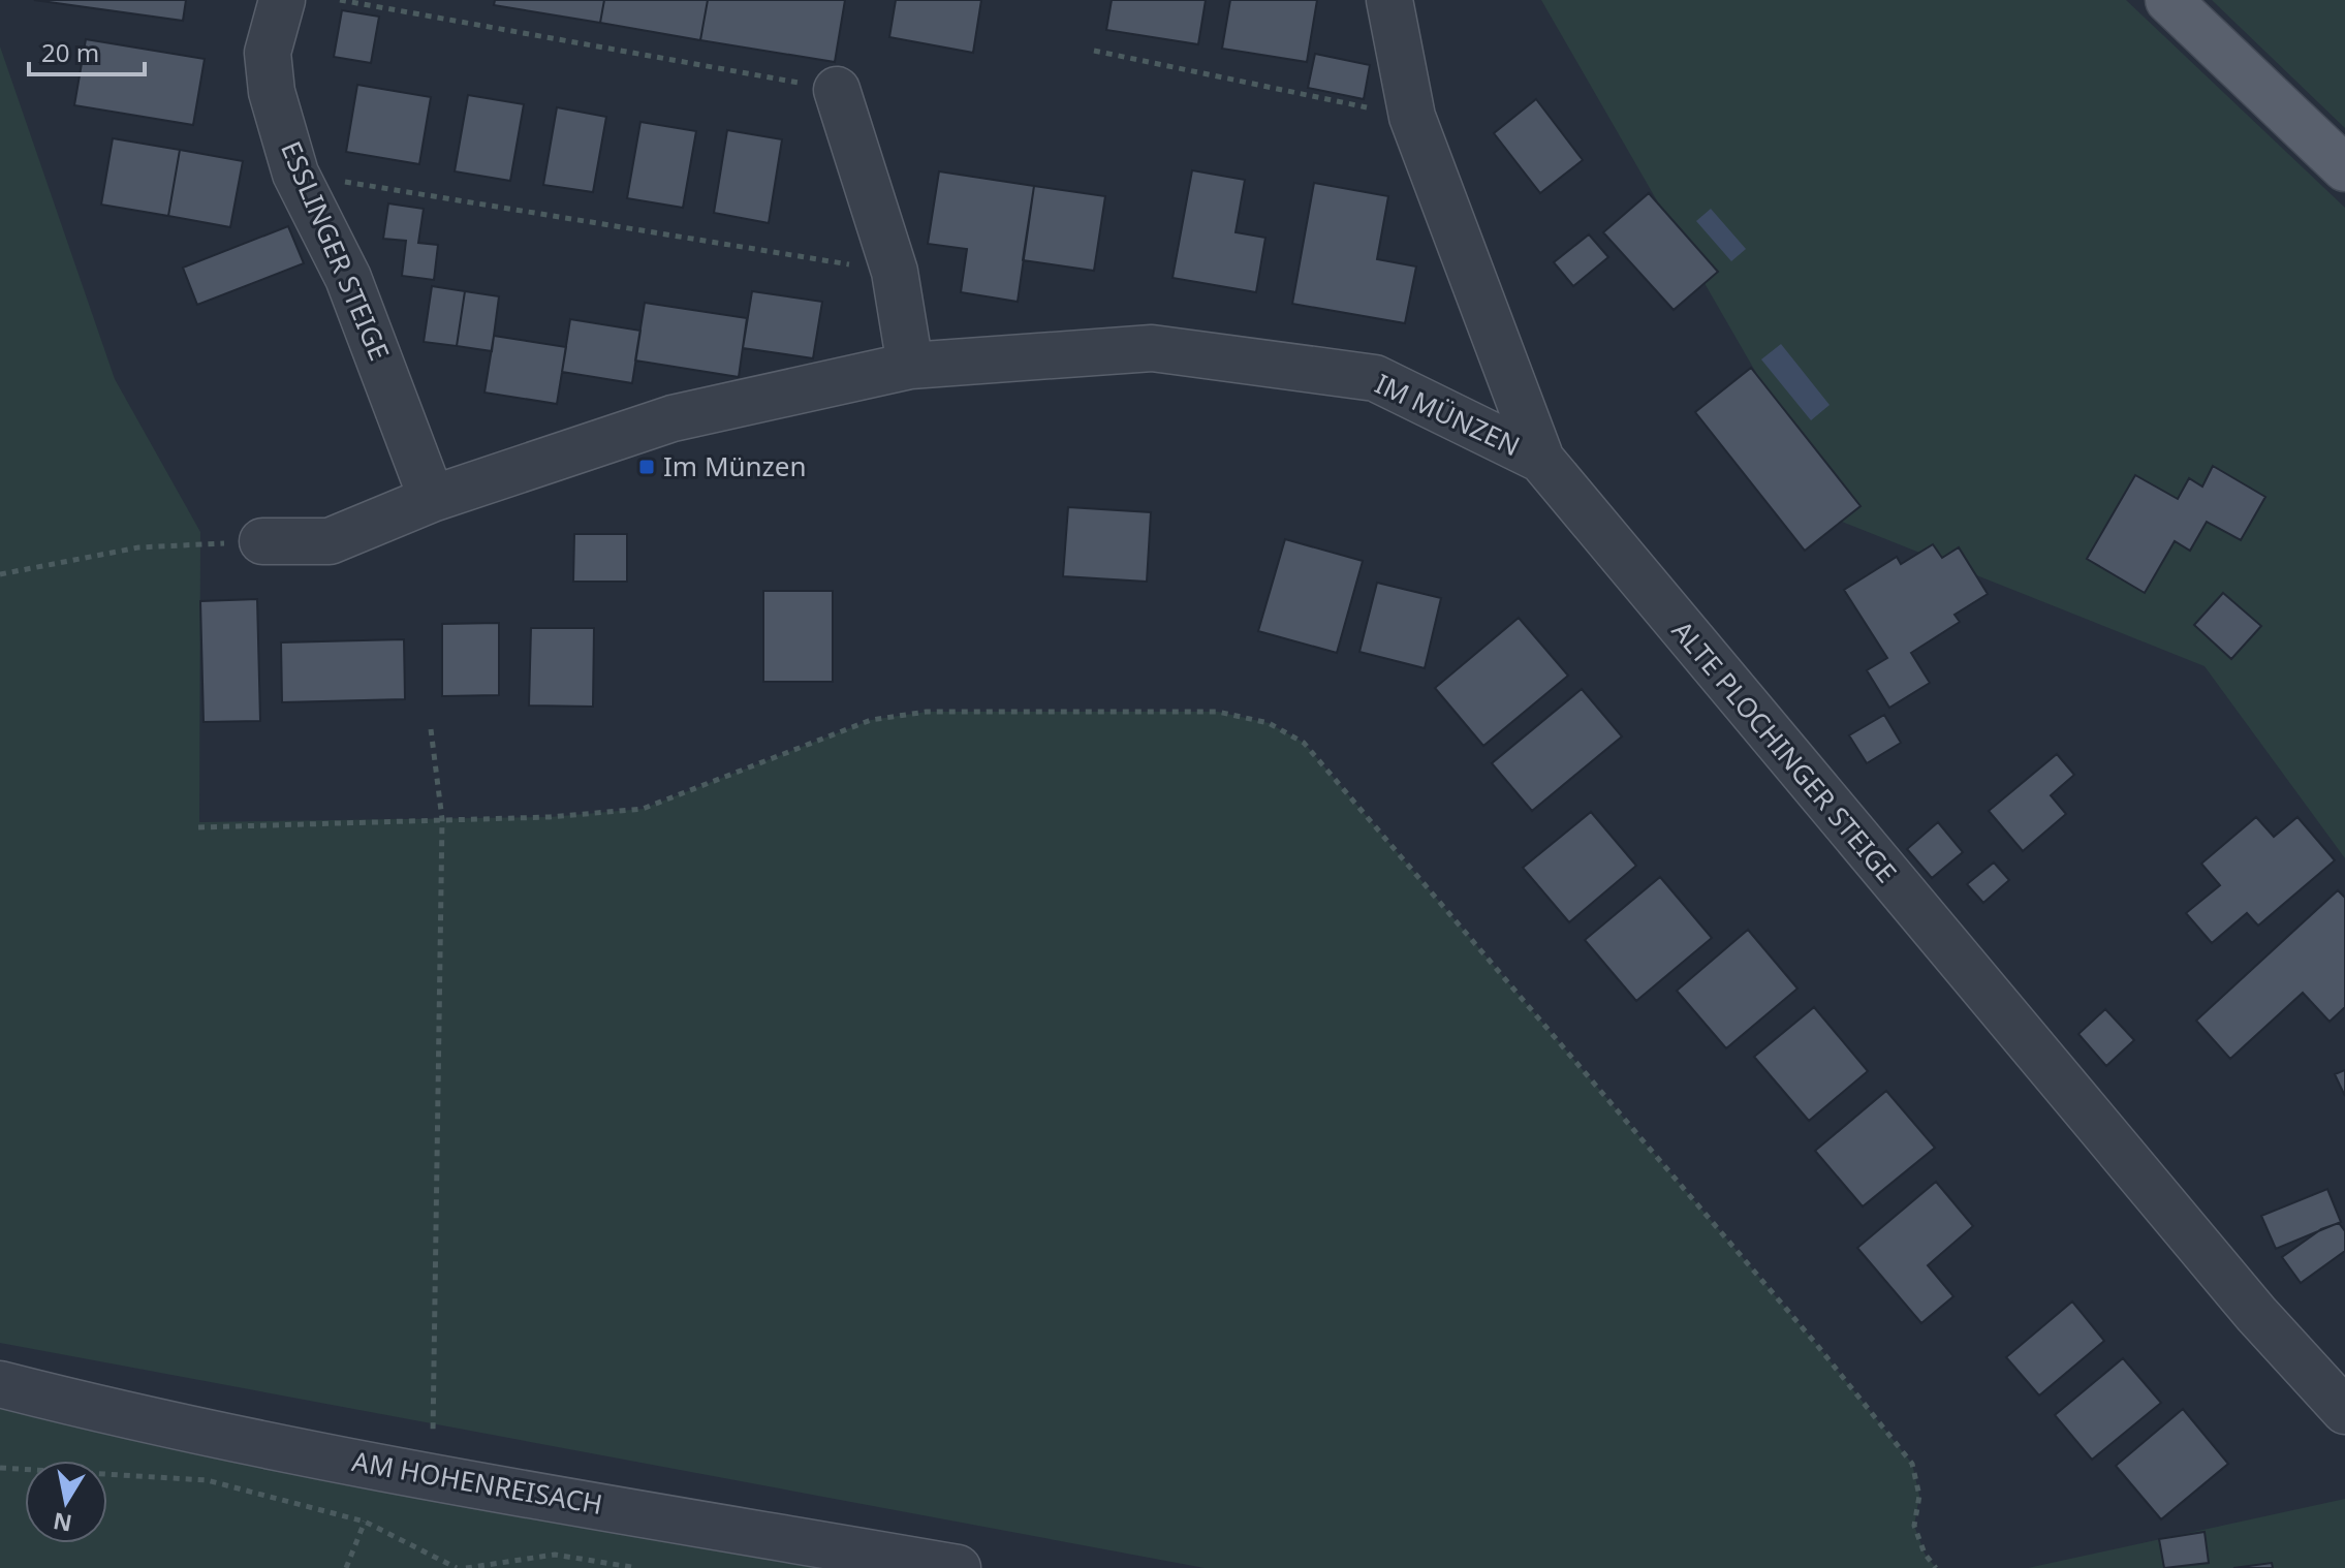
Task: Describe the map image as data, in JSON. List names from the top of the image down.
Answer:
{
  "streets": {
    "street": [
      "ESSLINGER STEIGE",
      "IM MÜNZEN",
      "ALTE PLOCHINGER STEIGE",
      "AM HOHENREISACH"
    ]
  },
  "crossings": [
    ["ESSLINGER STEIGE", "IM MÜNZEN"],
    ["IM MÜNZEN", "ALTE PLOCHINGER STEIGE"]
  ],
  "places": {
    "transit": ["Im Münzen"]
  },
  "scale_bar": "20 m",
  "north": "bottom"
}
